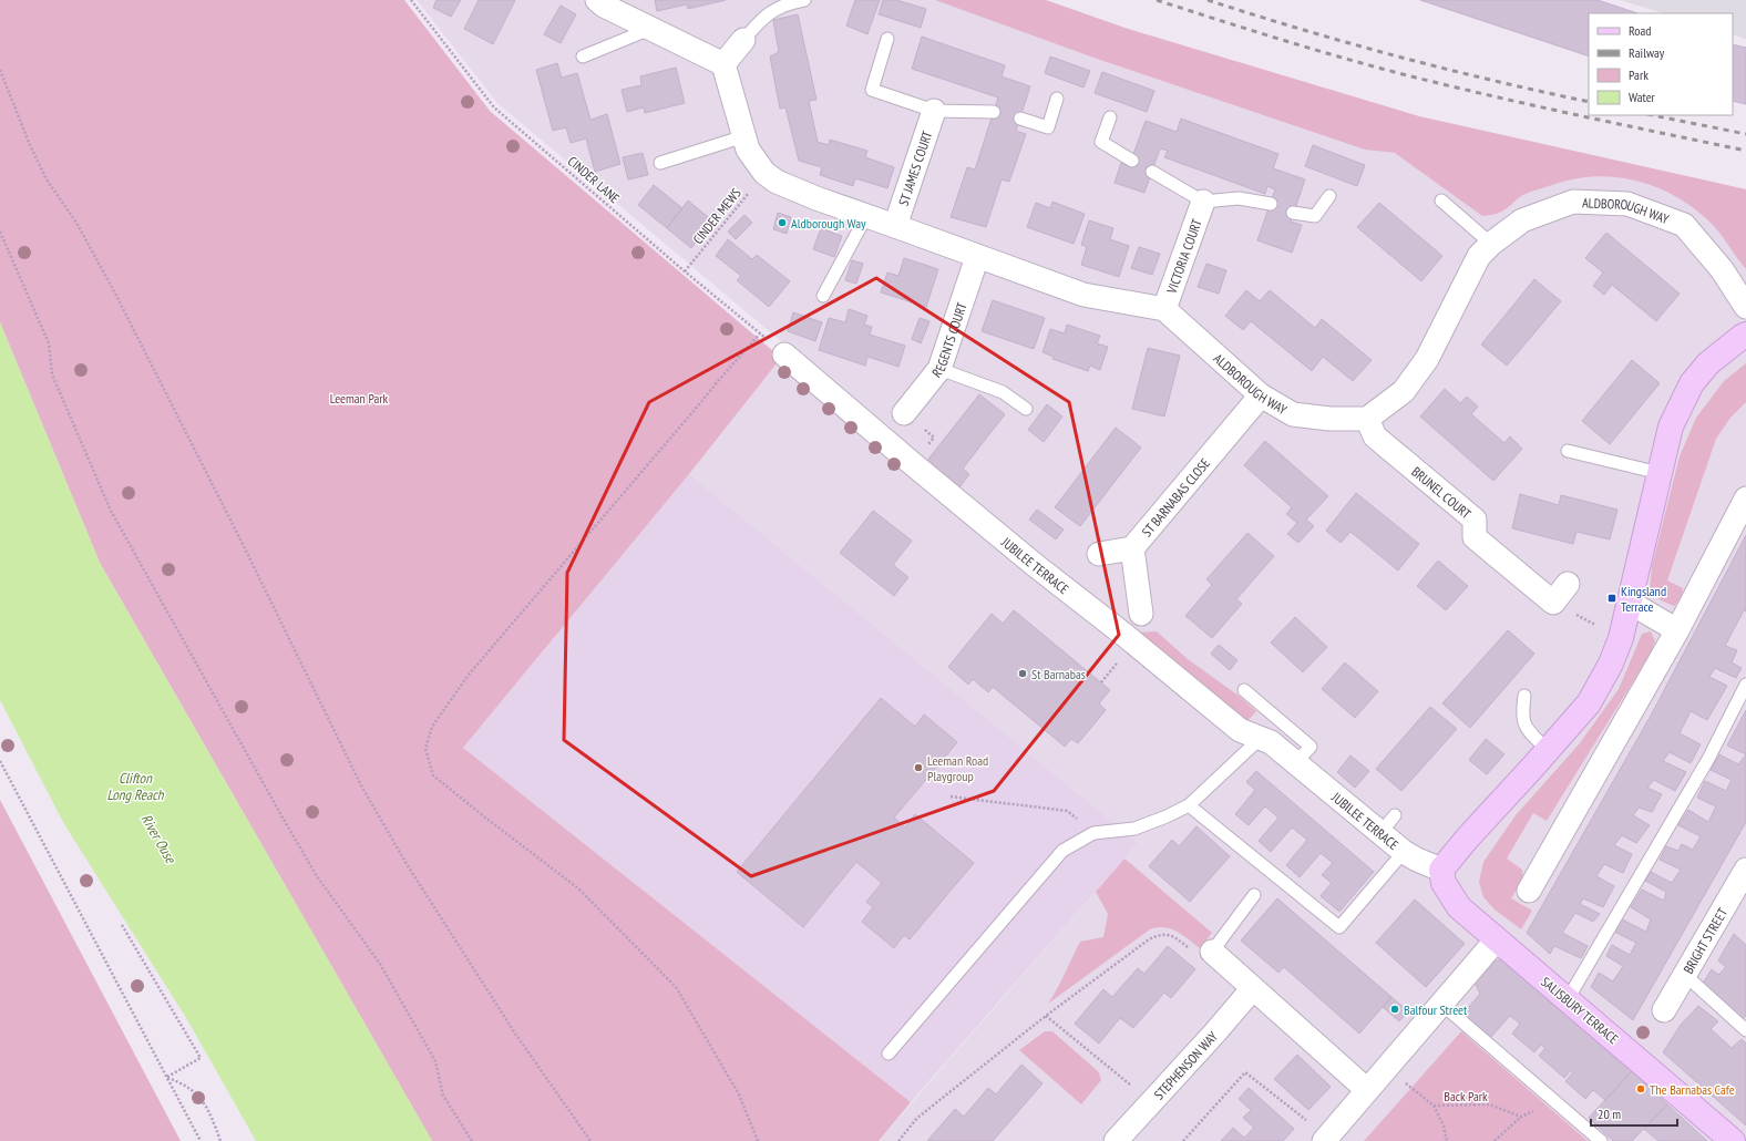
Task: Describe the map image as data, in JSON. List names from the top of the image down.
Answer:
{
  "streets": {
    "street": [
      "ST JAMES COURT",
      "ALDBOROUGH WAY",
      "VICTORIA COURT",
      "REGENTS COURT",
      "BRUNEL COURT",
      "ST BARNABAS CLOSE",
      "JUBILEE TERRACE",
      "BRIGHT STREET",
      "SALISBURY TERRACE",
      "STEPHENSON WAY"
    ],
    "path": ["CINDER LANE", "CINDER MEWS"]
  },
  "crossings": [
    ["CINDER LANE", "CINDER MEWS"],
    ["CINDER LANE", "JUBILEE TERRACE"],
    ["ALDBOROUGH WAY", "VICTORIA COURT"],
    ["ALDBOROUGH WAY", "BRUNEL COURT"],
    ["ALDBOROUGH WAY", "ST BARNABAS CLOSE"],
    ["JUBILEE TERRACE", "SALISBURY TERRACE"]
  ],
  "water": ["Clifton Long Reach", "River Ouse"],
  "parks": ["Leeman Park", "Back Park"],
  "places": {
    "other": [
      "Aldborough Way",
      "St Barnabas",
      "Leeman Road Playgroup",
      "Balfour Street",
      "The Barnabas Cafe"
    ],
    "transit": ["Kingsland Terrace"]
  },
  "legend": [
    "Road",
    "Railway",
    "Park",
    "Water"
  ],
  "scale_bar": "20 m"
}
